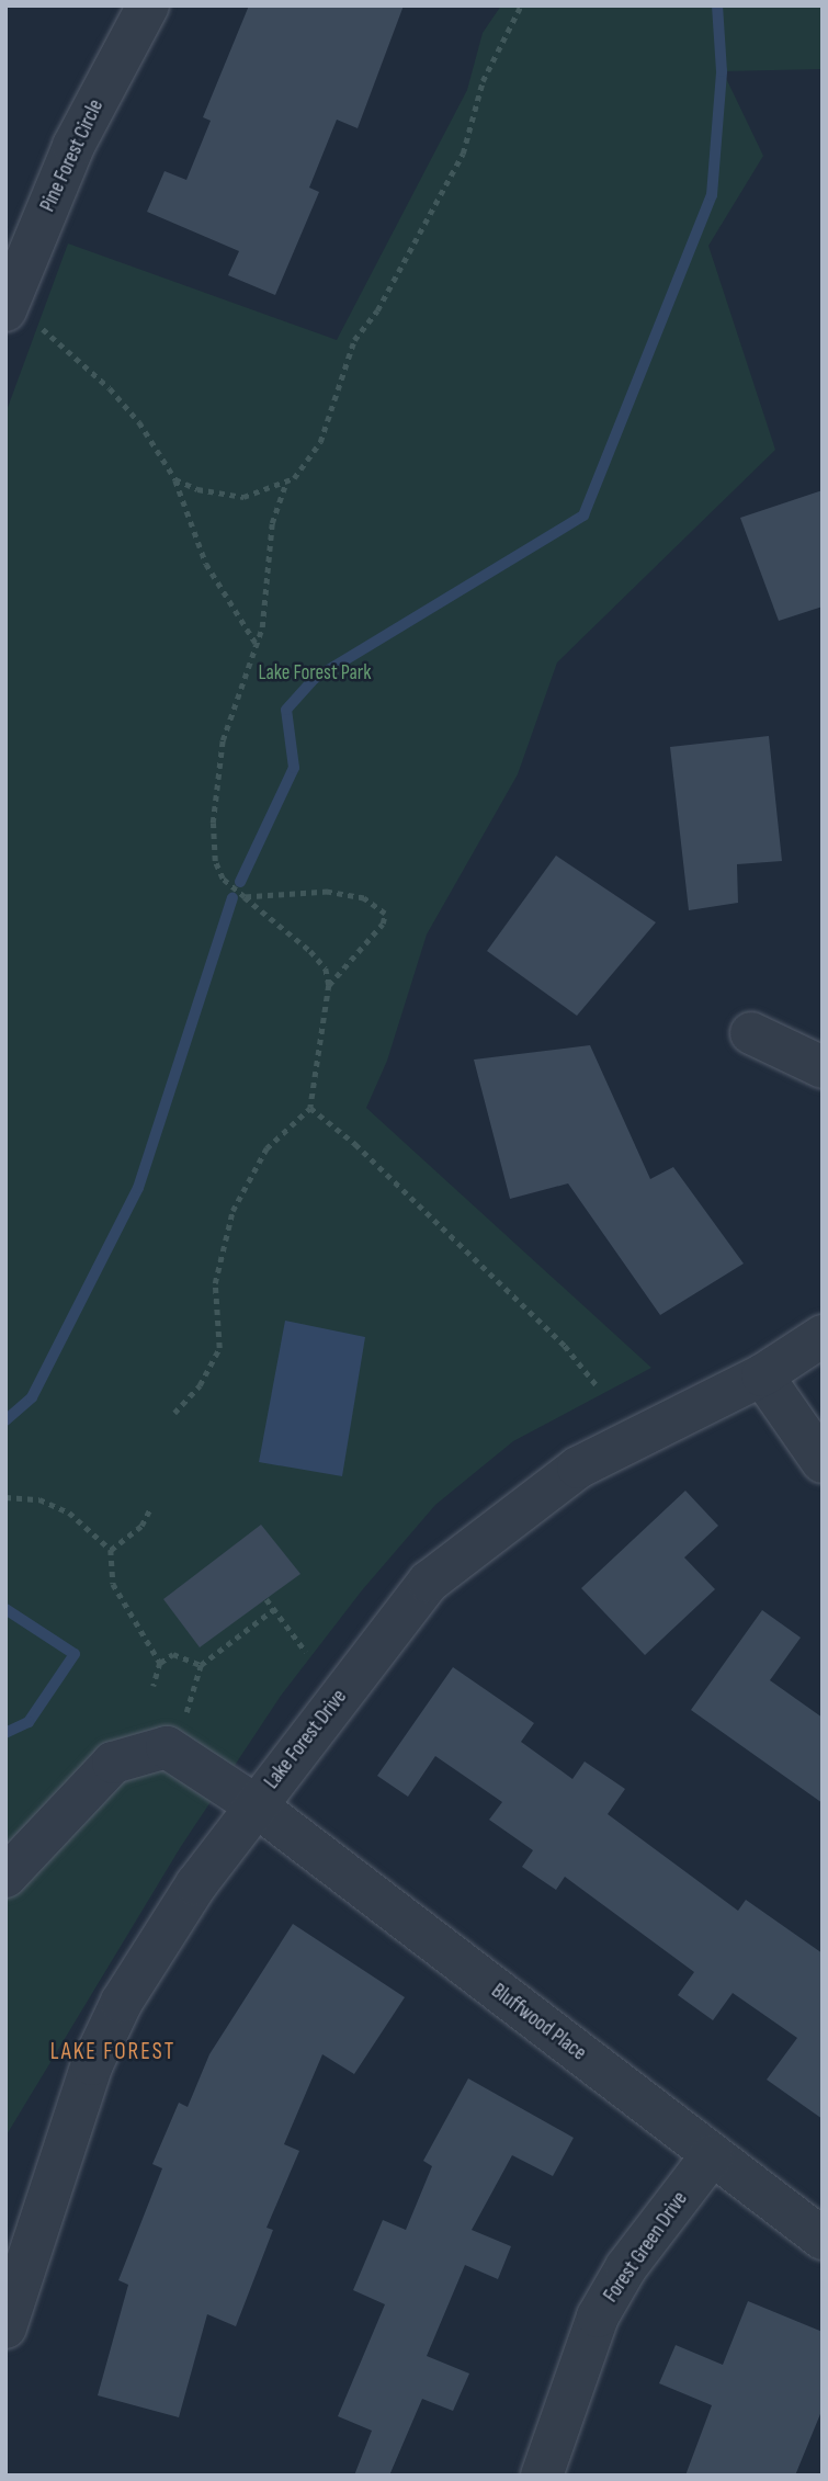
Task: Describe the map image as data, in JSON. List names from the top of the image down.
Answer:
{
  "streets": {
    "street": [
      "Pine Forest Circle",
      "Lake Forest Drive",
      "Bluffwood Place",
      "Forest Green Drive"
    ]
  },
  "crossings": [
    ["Lake Forest Drive", "Bluffwood Place"],
    ["Bluffwood Place", "Forest Green Drive"]
  ],
  "districts": ["LAKE FOREST"],
  "parks": ["Lake Forest Park"]
}
